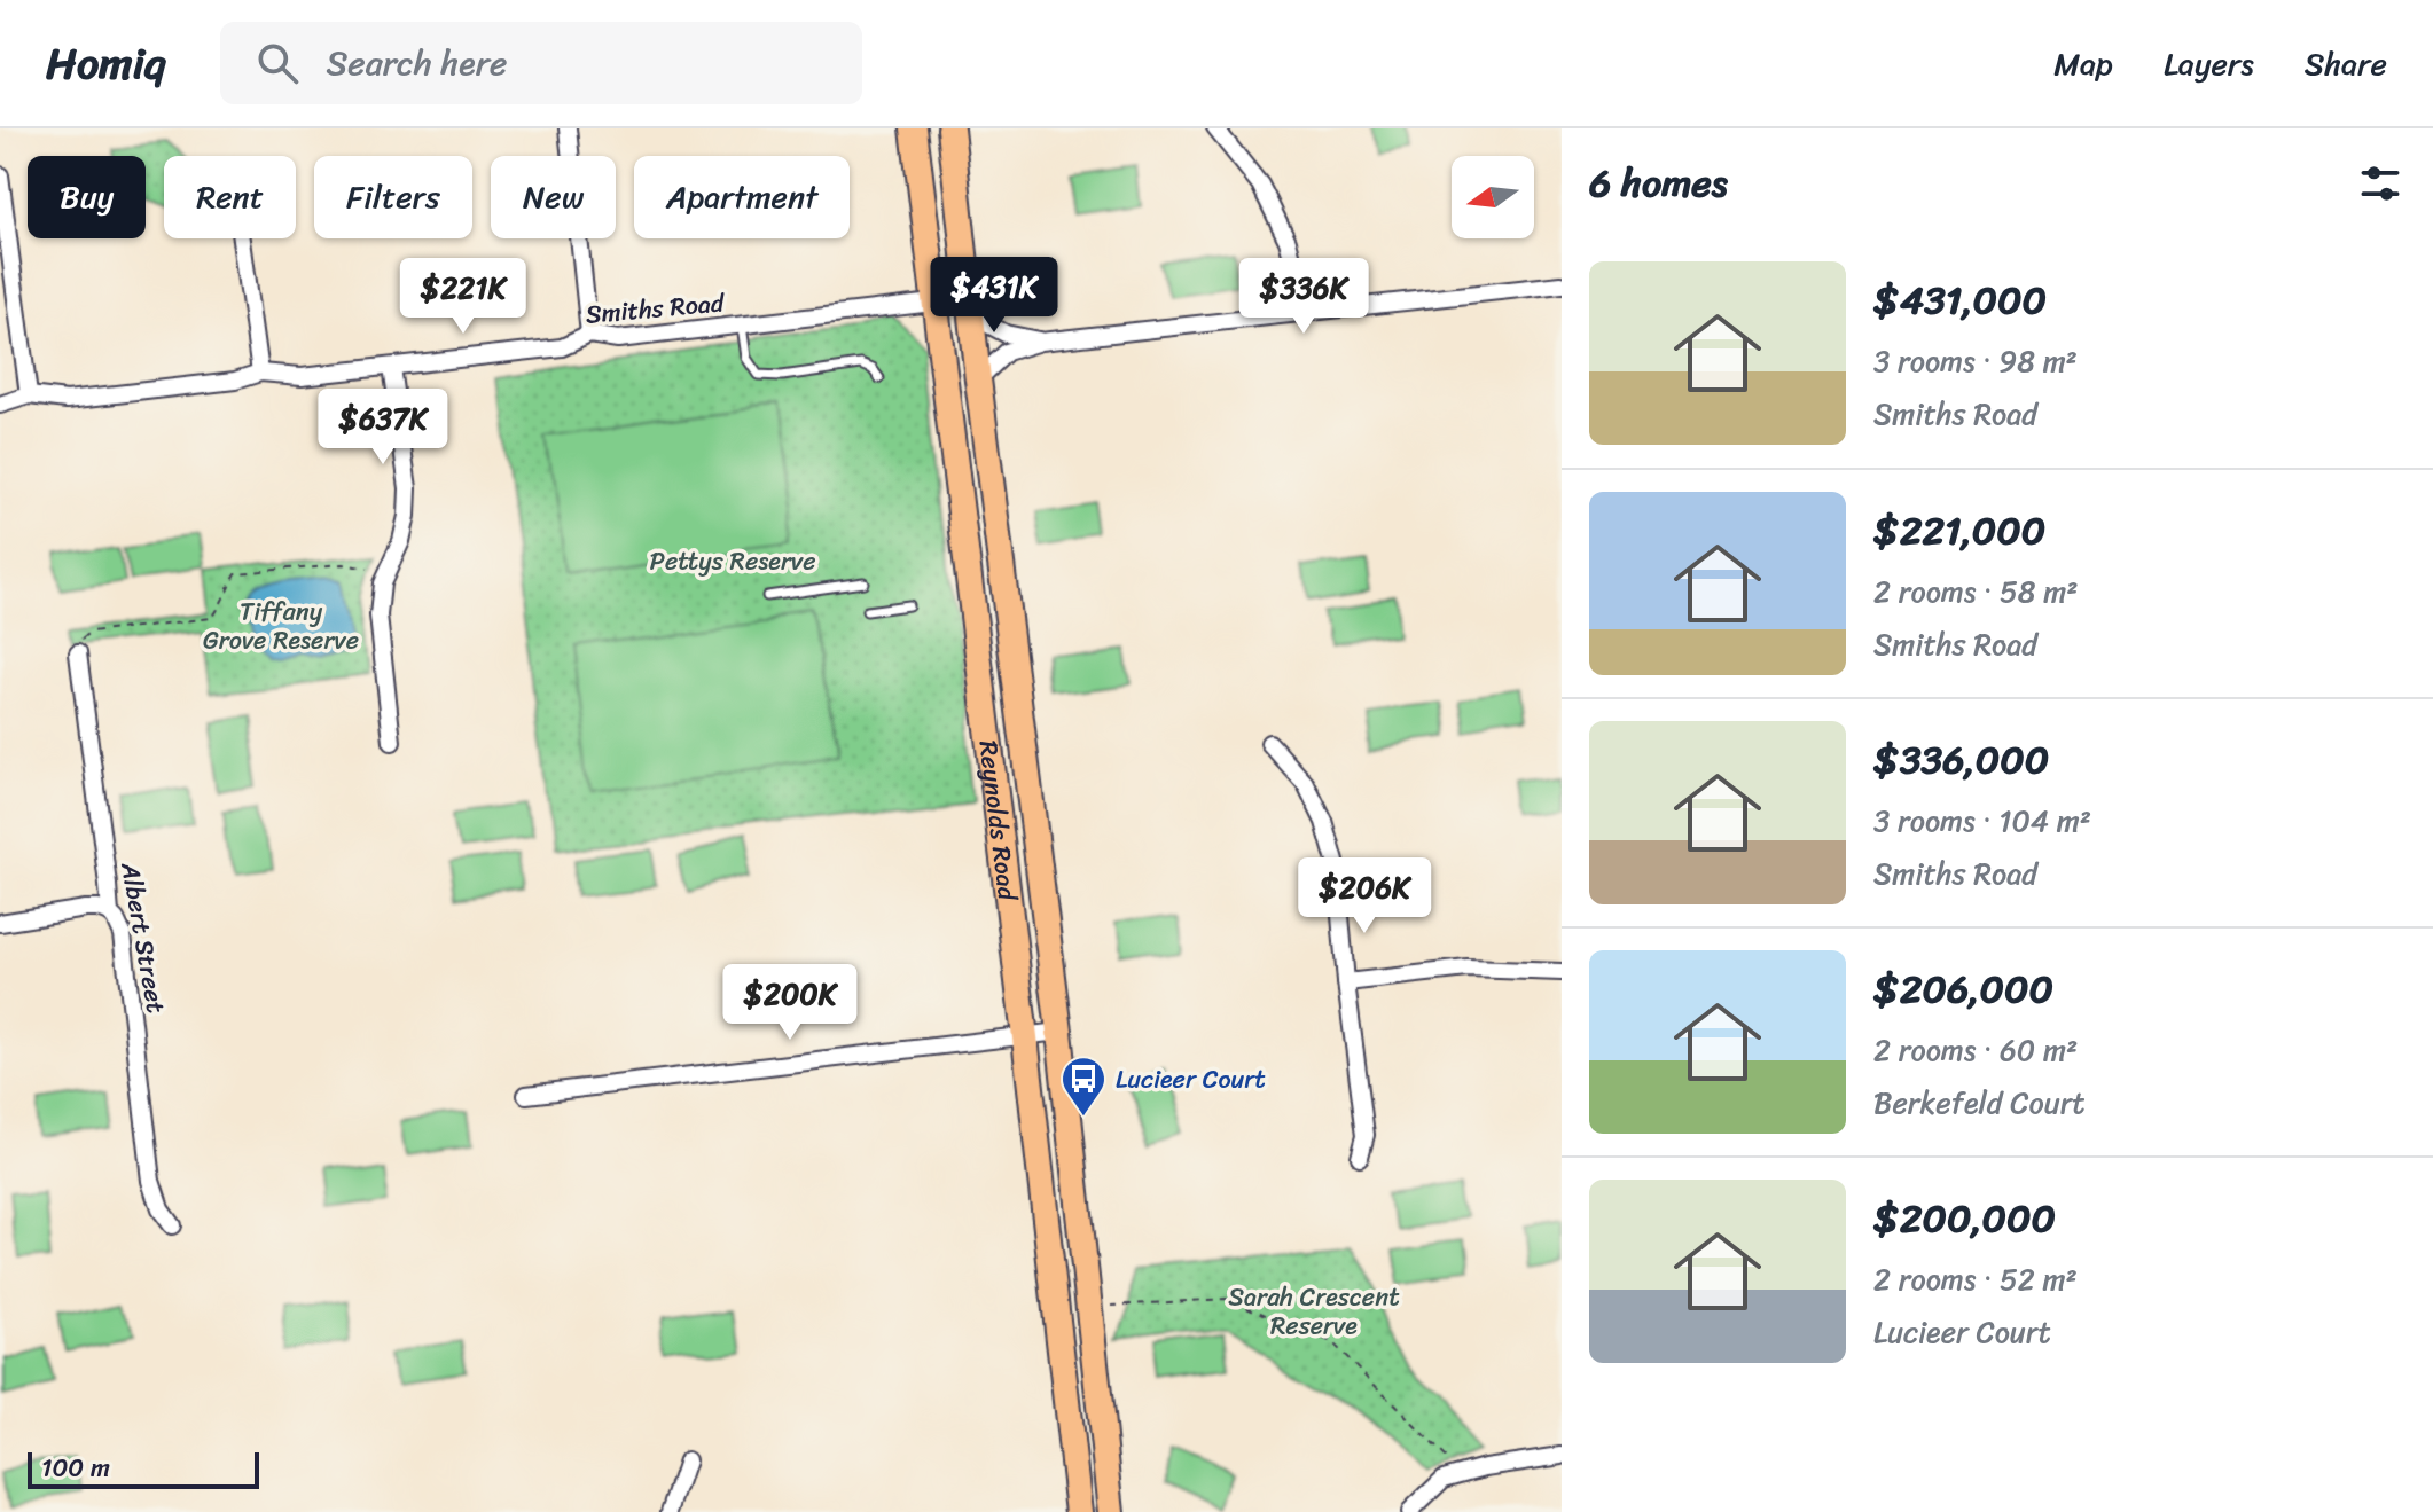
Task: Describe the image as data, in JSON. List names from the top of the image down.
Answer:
{
  "streets": {
    "main road": ["Reynolds Road"],
    "street": ["Smiths Road", "Albert Street"]
  },
  "crossings": [
    ["Smiths Road", "Reynolds Road"]
  ],
  "parks": ["Pettys Reserve", "Tiffany Grove Reserve", "Sarah Crescent Reserve"],
  "places": {
    "bus stop": ["Lucieer Court"]
  },
  "scale_bar": "100 m",
  "north": "left",
  "page": {
    "header": "Homiq",
    "search": "Search here",
    "nav": ["Map", "Layers", "Share"],
    "heading": "6 homes",
    "chip": [
      "Buy",
      "Rent",
      "Filters",
      "New",
      "Apartment"
    ],
    "list": [
      {
        "name": "$431,000",
        "note": "3 rooms · 98 m² · Smiths Road"
      },
      {
        "name": "$221,000",
        "note": "2 rooms · 58 m² · Smiths Road"
      },
      {
        "name": "$336,000",
        "note": "3 rooms · 104 m² · Smiths Road"
      },
      {
        "name": "$206,000",
        "note": "2 rooms · 60 m² · Berkefeld Court"
      },
      {
        "name": "$200,000",
        "note": "2 rooms · 52 m² · Lucieer Court"
      }
    ],
    "price": [
      "$431K",
      "$221K",
      "$336K",
      "$637K",
      "$206K",
      "$200K"
    ],
    "scale": "100 m"
  }
}
